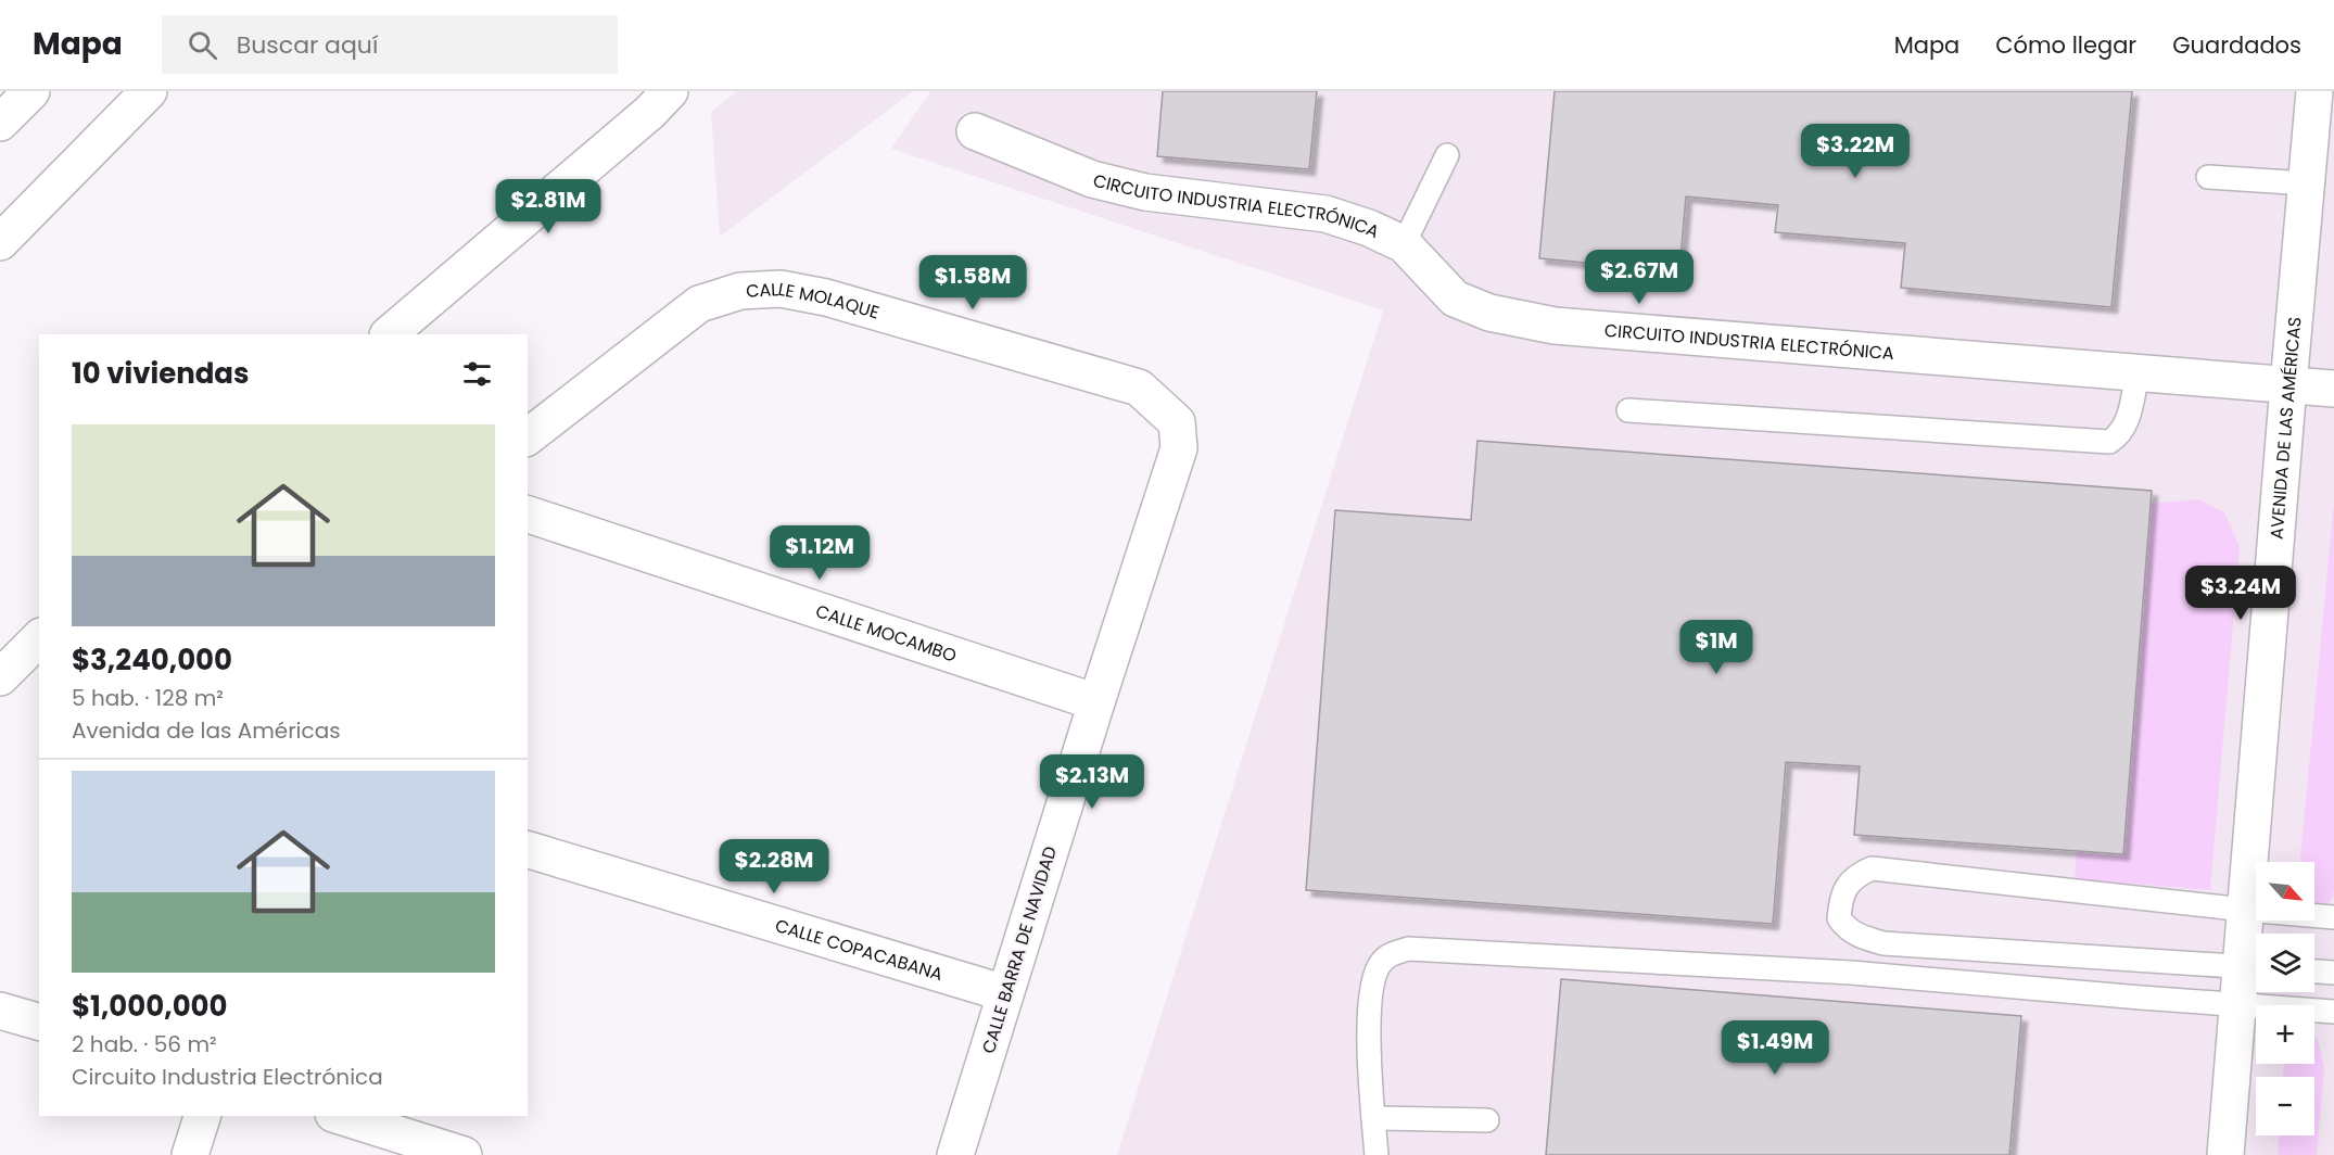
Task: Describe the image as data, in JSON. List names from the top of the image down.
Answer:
{
  "streets": {
    "street": [
      "CIRCUITO INDUSTRIA ELECTRÓNICA",
      "CALLE MOLAQUE",
      "AVENIDA DE LAS AMÉRICAS",
      "CALLE MOCAMBO",
      "CALLE COPACABANA",
      "CALLE BARRA DE NAVIDAD"
    ]
  },
  "crossings": [
    ["CIRCUITO INDUSTRIA ELECTRÓNICA", "AVENIDA DE LAS AMÉRICAS"],
    ["CALLE MOLAQUE", "CALLE BARRA DE NAVIDAD"],
    ["CALLE MOCAMBO", "CALLE BARRA DE NAVIDAD"],
    ["CALLE COPACABANA", "CALLE BARRA DE NAVIDAD"]
  ],
  "north": "bottom right",
  "page": {
    "header": "Mapa",
    "search": "Buscar aquí",
    "nav": ["Mapa", "Cómo llegar", "Guardados"],
    "price": [
      "$3.22M",
      "$2.81M",
      "$2.67M",
      "$1.58M",
      "$1.12M",
      "$3.24M",
      "$1M",
      "$2.13M",
      "$2.28M",
      "$1.49M"
    ],
    "heading": "10 viviendas",
    "list": [
      {
        "name": "$3,240,000",
        "note": "5 hab. · 128 m² · Avenida de las Américas"
      },
      {
        "name": "$1,000,000",
        "note": "2 hab. · 56 m² · Circuito Industria Electrónica"
      }
    ],
    "map_buttons": ["+", "−"]
  }
}
